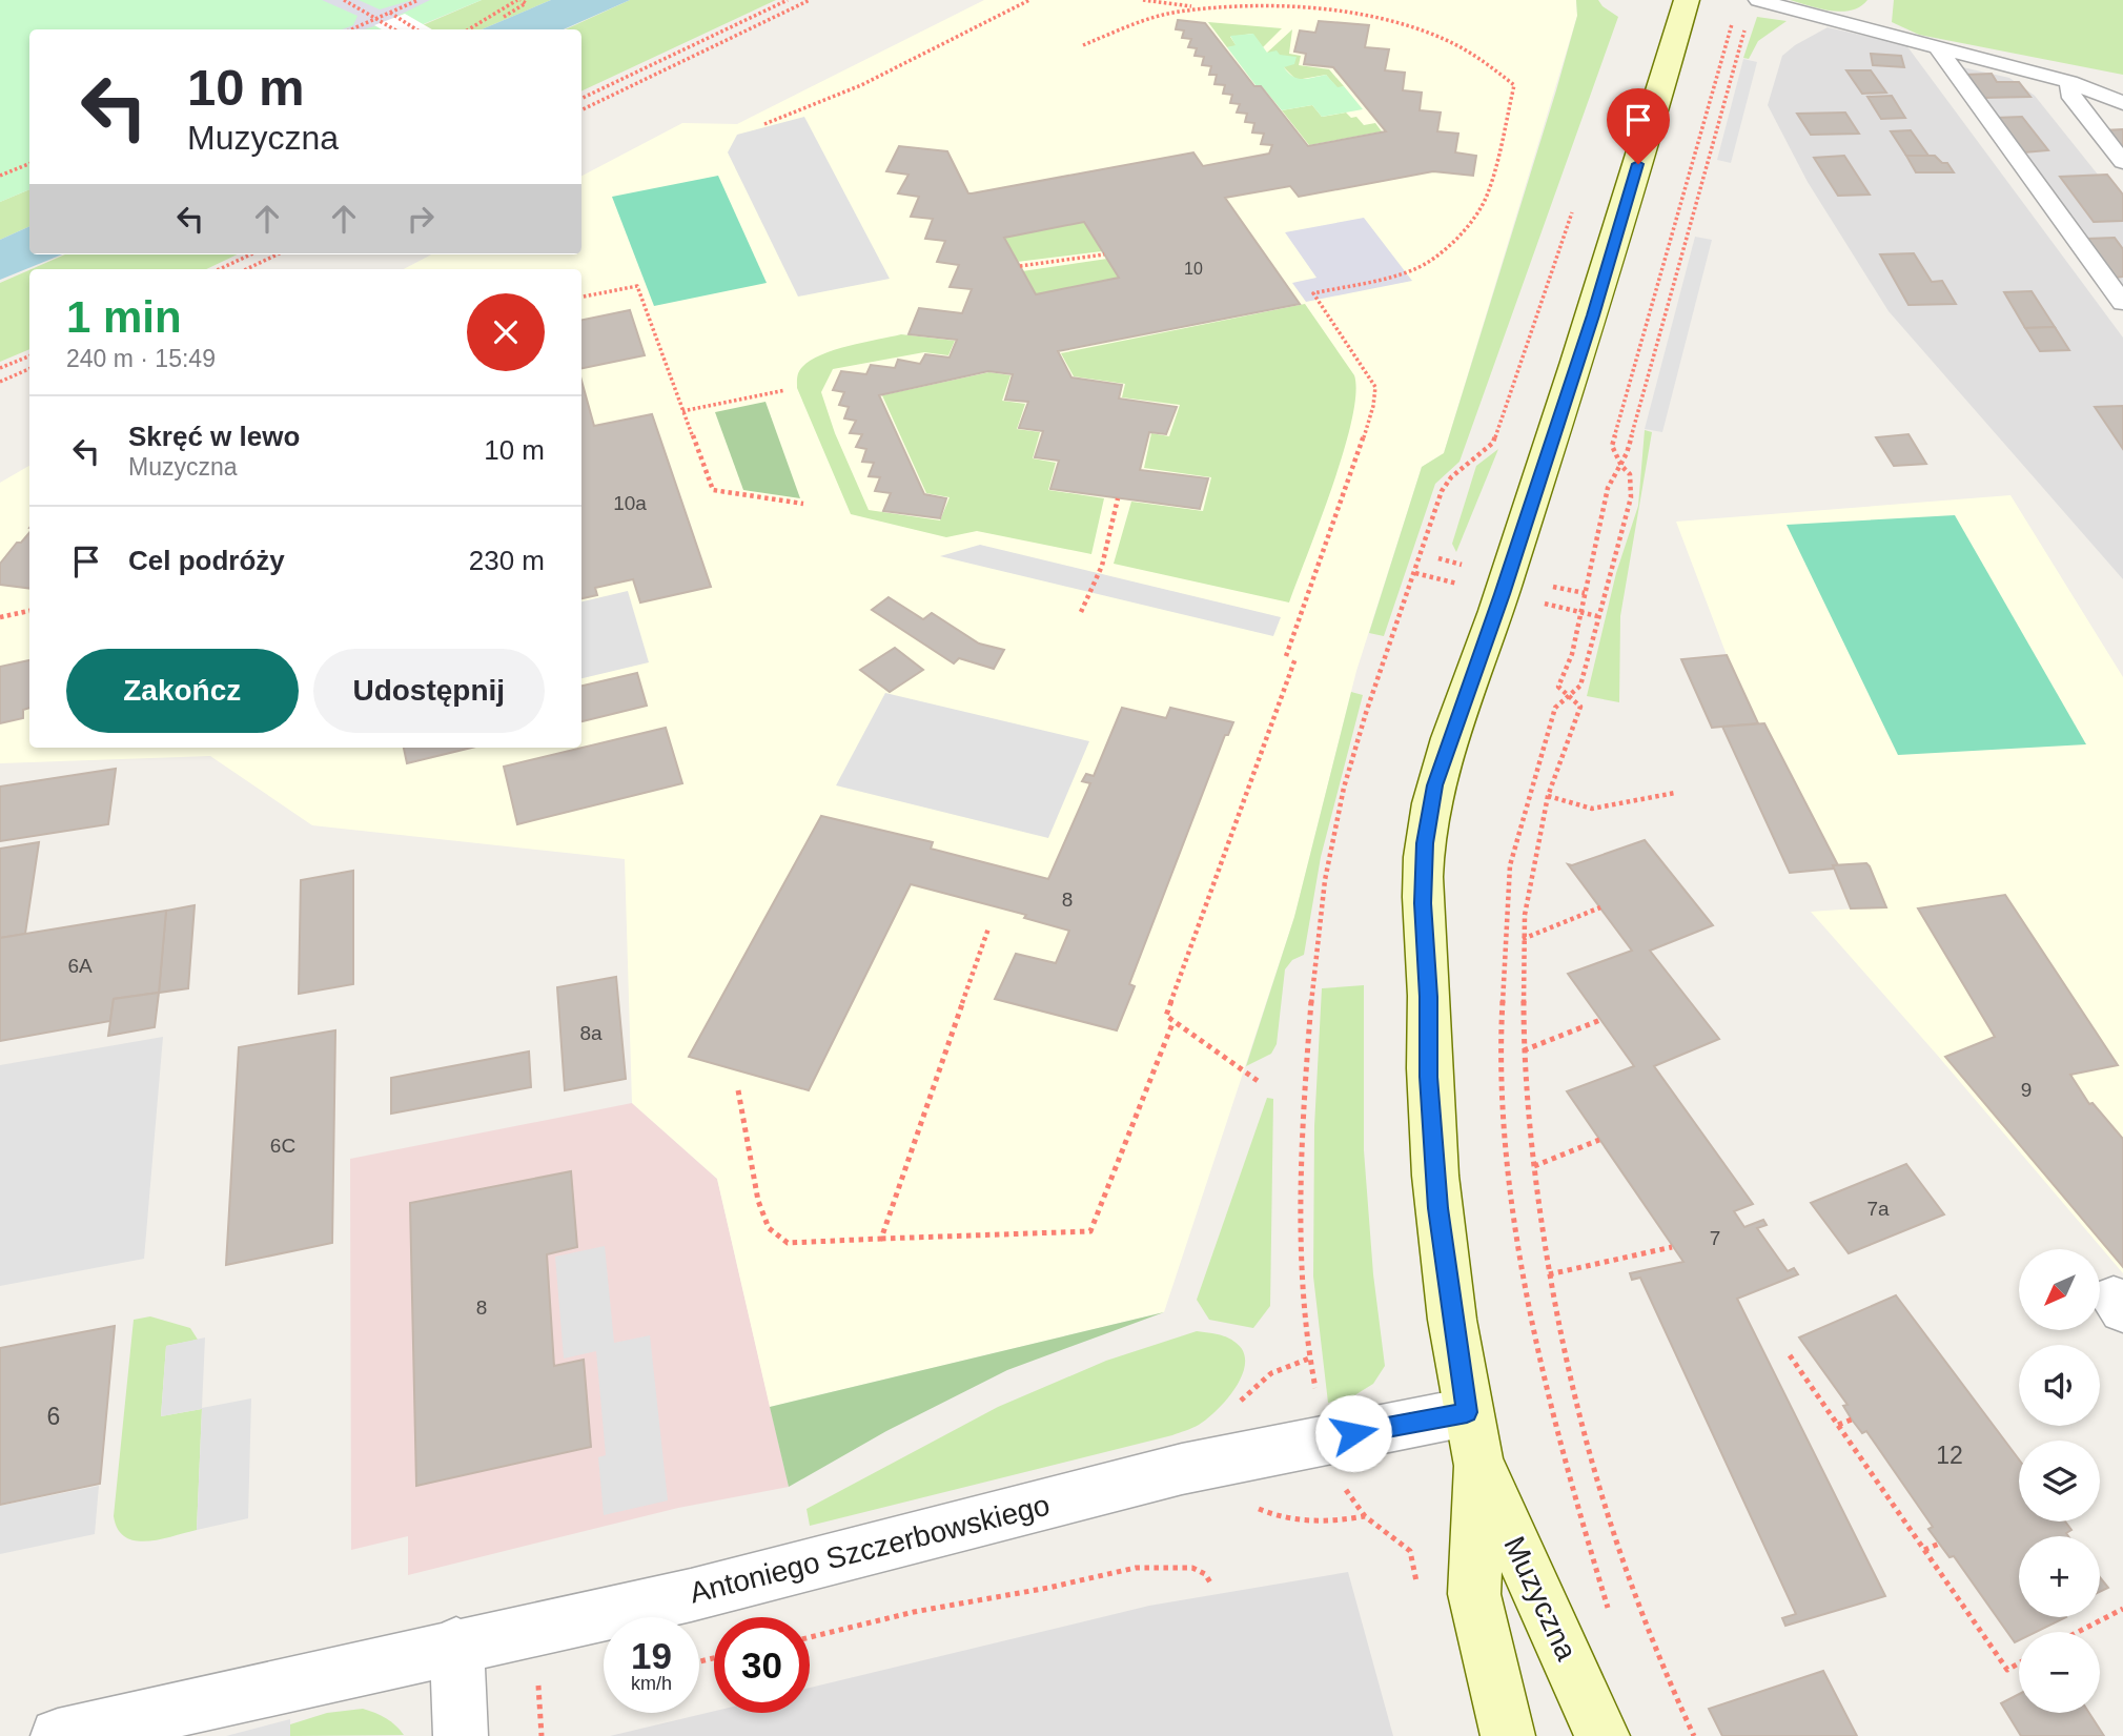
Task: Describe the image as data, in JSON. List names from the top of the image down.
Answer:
{
  "streets": {
    "street": ["Antoniego Szczerbowskiego", "Muzyczna"]
  },
  "crossings": [
    ["Antoniego Szczerbowskiego", "Muzyczna"]
  ],
  "house_numbers": [
    "10",
    "10a",
    "8",
    "6A",
    "8a",
    "9",
    "6C",
    "7a",
    "7",
    "8",
    "6",
    "12"
  ],
  "north": "bottom left",
  "page": {
    "turn": ["10 m", "Muzyczna"],
    "heading": ["1 min", "240 m · 15:49"],
    "list": [
      {
        "name": "Skręć w lewo",
        "note": "Muzyczna",
        "value": "10 m"
      },
      {
        "name": "Cel podróży",
        "value": "230 m"
      }
    ],
    "buttons": ["Zakończ", "Udostępnij"],
    "map_buttons": ["+", "−"],
    "speed": "19 km/h",
    "limit": "30"
  }
}
